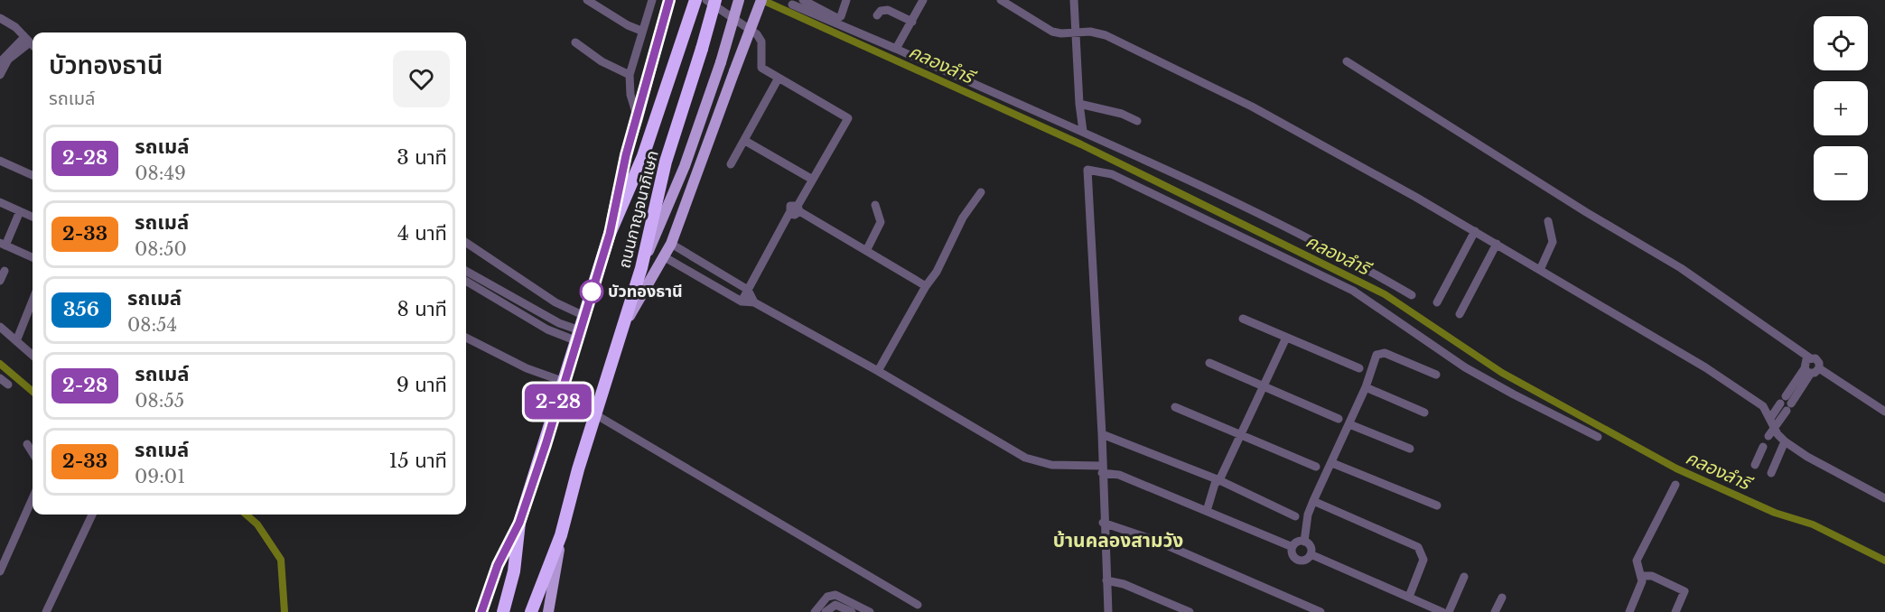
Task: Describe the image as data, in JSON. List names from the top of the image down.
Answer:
{
  "streets": {
    "highway": ["ถนนกาญจนาภิเษก"]
  },
  "districts": ["บ้านคลองสามวัง"],
  "water": ["คลองลำรี"],
  "places": ["บัวทองธานี"],
  "lines": ["bus line 2-28"],
  "page": {
    "on_map": "2-28",
    "map_buttons": ["+", "−"],
    "heading": ["บัวทองธานี", "รถเมล์"],
    "list": [
      {
        "mark": "2-28",
        "name": "รถเมล์",
        "note": "08:49",
        "value": "3 นาที"
      },
      {
        "mark": "2-33",
        "name": "รถเมล์",
        "note": "08:50",
        "value": "4 นาที"
      },
      {
        "mark": "356",
        "name": "รถเมล์",
        "note": "08:54",
        "value": "8 นาที"
      },
      {
        "mark": "2-28",
        "name": "รถเมล์",
        "note": "08:55",
        "value": "9 นาที"
      },
      {
        "mark": "2-33",
        "name": "รถเมล์",
        "note": "09:01",
        "value": "15 นาที"
      }
    ]
  }
}
